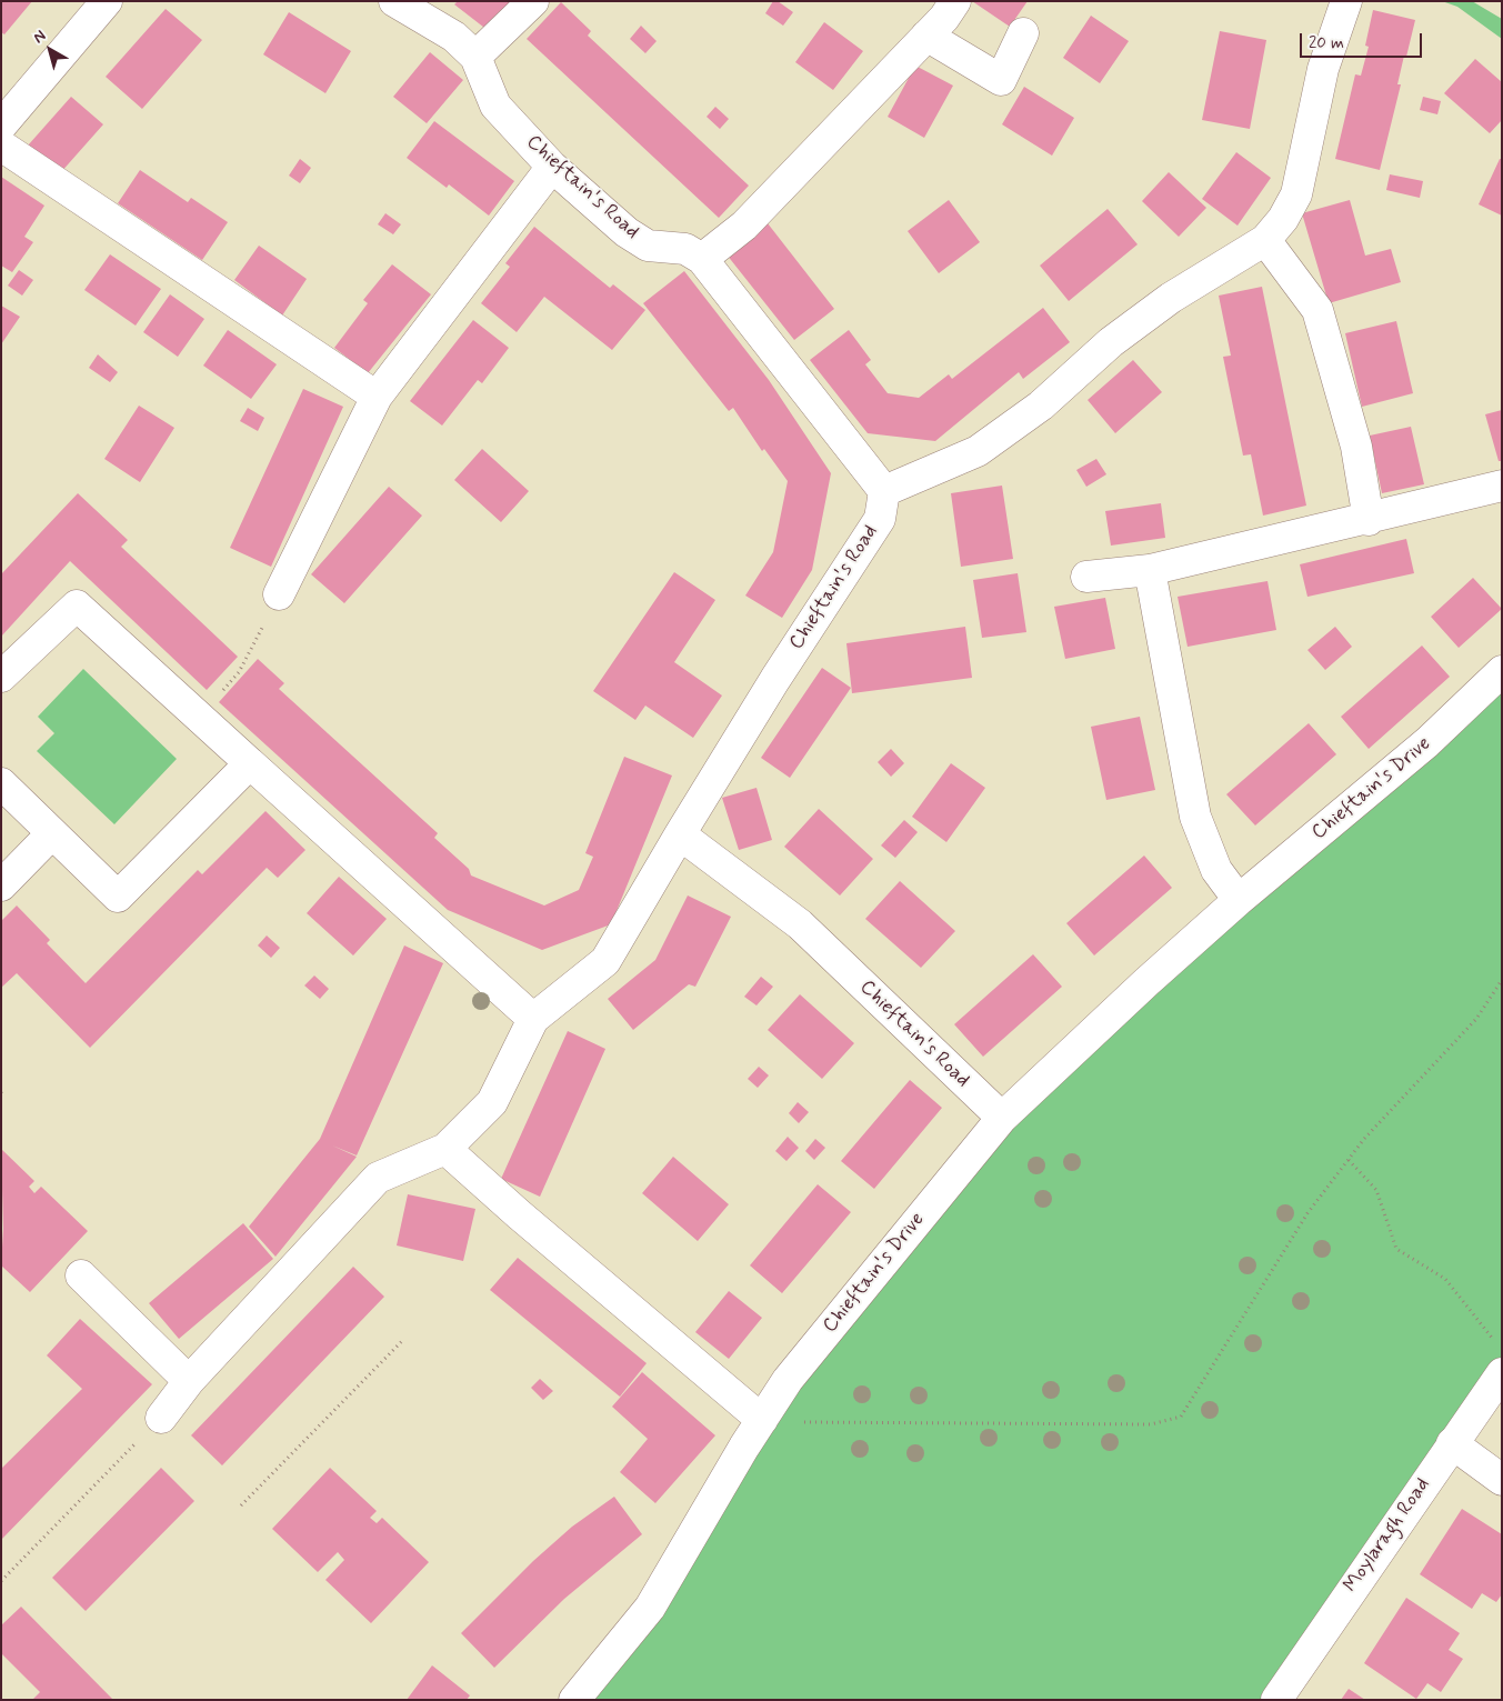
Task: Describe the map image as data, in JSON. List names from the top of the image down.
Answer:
{
  "streets": {
    "street": ["Chieftain's Road", "Chieftain's Drive", "Moylaragh Road"]
  },
  "crossings": [
    ["Chieftain's Road", "Chieftain's Drive"]
  ],
  "scale_bar": "20 m",
  "north": "top left"
}
